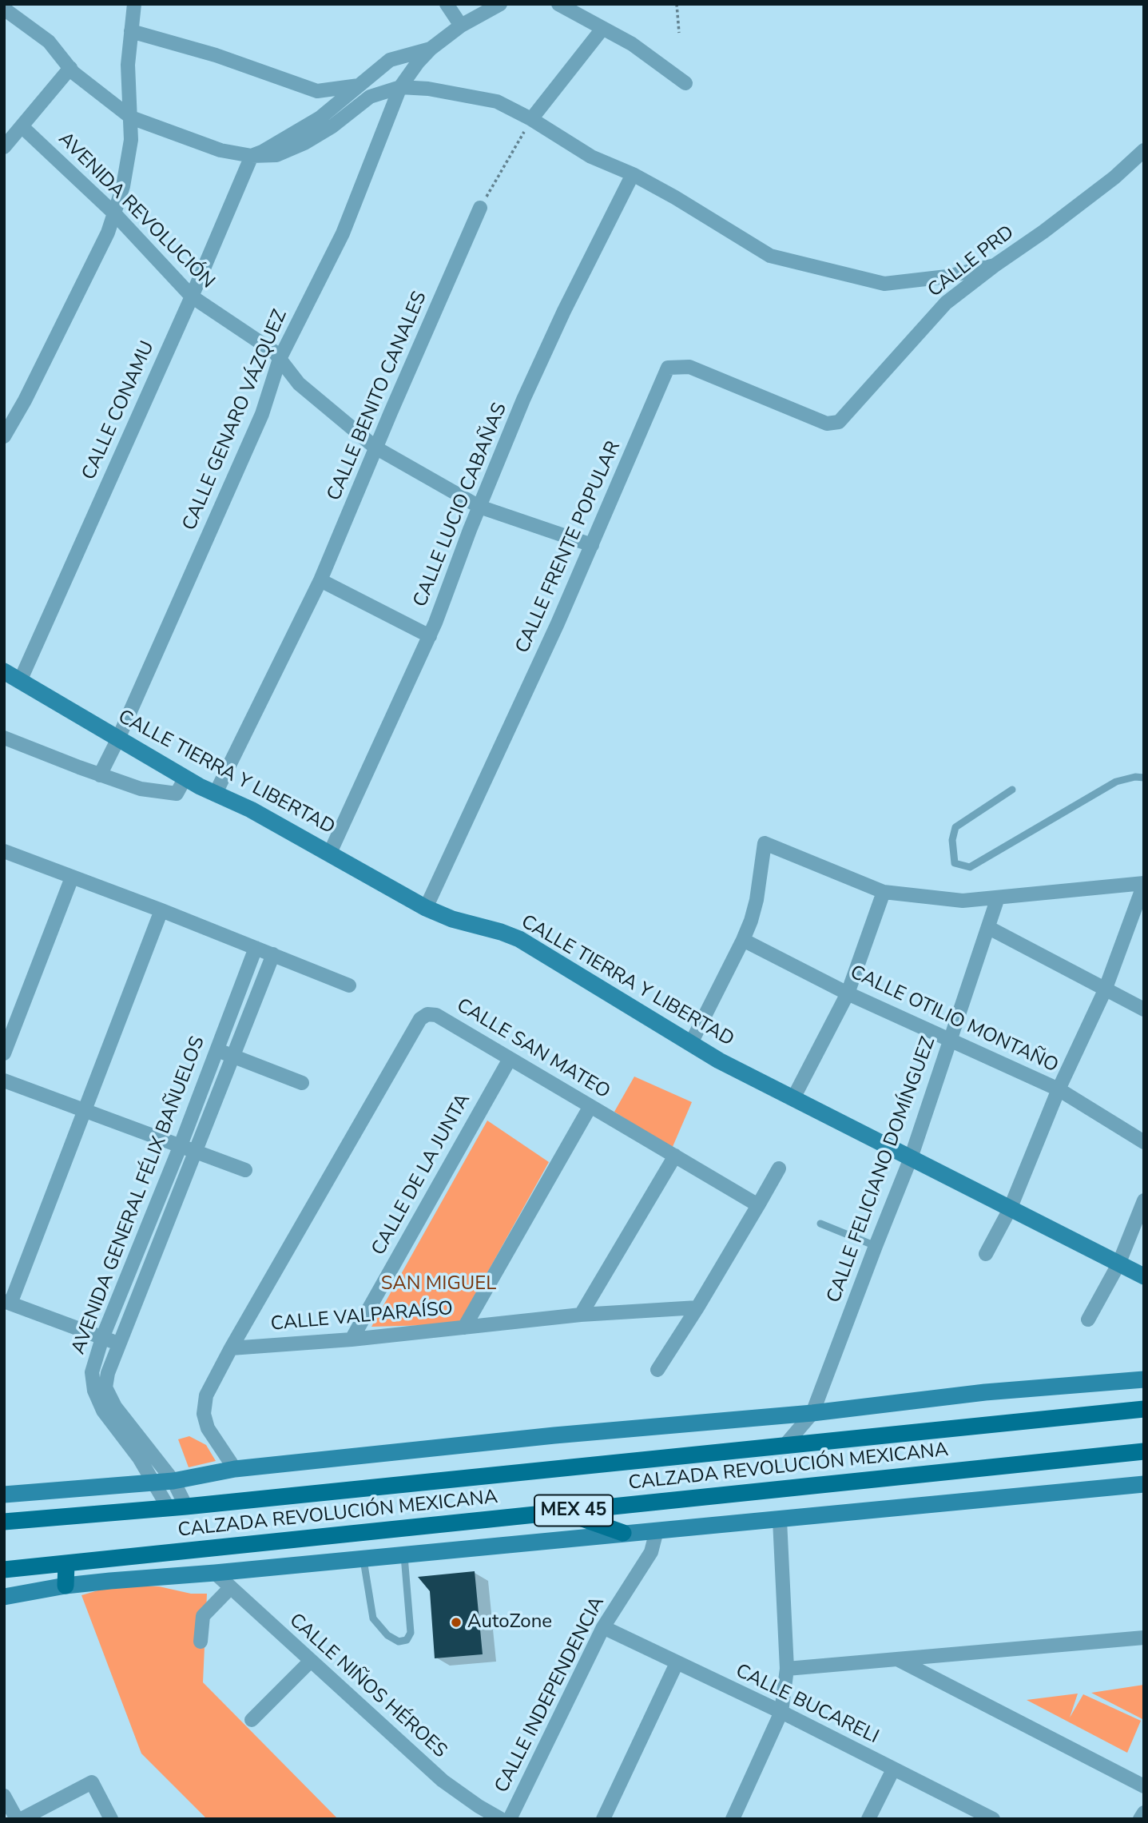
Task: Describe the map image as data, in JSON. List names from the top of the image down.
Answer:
{
  "streets": {
    "main road": ["CALZADA REVOLUCIÓN MEXICANA", "MEX 45"],
    "street": [
      "AVENIDA REVOLUCIÓN",
      "CALLE PRD",
      "CALLE BENITO CANALES",
      "CALLE CONAMU",
      "CALLE GENARO VÁZQUEZ",
      "CALLE LUCIO CABAÑAS",
      "CALLE FRENTE POPULAR",
      "CALLE TIERRA Y LIBERTAD",
      "CALLE OTILIO MONTAÑO",
      "CALLE SAN MATEO",
      "CALLE FELICIANO DOMÍNGUEZ",
      "CALLE DE LA JUNTA",
      "AVENIDA GENERAL FÉLIX BAÑUELOS",
      "CALLE VALPARAÍSO",
      "CALLE NIÑOS HÉROES",
      "CALLE INDEPENDENCIA",
      "CALLE BUCARELI"
    ]
  },
  "crossings": [
    ["AVENIDA REVOLUCIÓN", "CALLE BENITO CANALES"],
    ["AVENIDA REVOLUCIÓN", "CALLE CONAMU"],
    ["AVENIDA REVOLUCIÓN", "CALLE GENARO VÁZQUEZ"],
    ["AVENIDA REVOLUCIÓN", "CALLE LUCIO CABAÑAS"],
    ["AVENIDA REVOLUCIÓN", "CALLE FRENTE POPULAR"],
    ["CALLE PRD", "CALLE FRENTE POPULAR"],
    ["CALLE BENITO CANALES", "CALLE TIERRA Y LIBERTAD"],
    ["CALLE CONAMU", "CALLE TIERRA Y LIBERTAD"],
    ["CALLE GENARO VÁZQUEZ", "CALLE TIERRA Y LIBERTAD"],
    ["CALLE LUCIO CABAÑAS", "CALLE TIERRA Y LIBERTAD"],
    ["CALLE FRENTE POPULAR", "CALLE TIERRA Y LIBERTAD"],
    ["CALLE TIERRA Y LIBERTAD", "CALLE FELICIANO DOMÍNGUEZ"],
    ["CALLE OTILIO MONTAÑO", "CALLE FELICIANO DOMÍNGUEZ"],
    ["CALLE SAN MATEO", "CALLE DE LA JUNTA"],
    ["CALLE SAN MATEO", "CALLE VALPARAÍSO"],
    ["CALLE FELICIANO DOMÍNGUEZ", "CALZADA REVOLUCIÓN MEXICANA"],
    ["CALLE DE LA JUNTA", "CALLE VALPARAÍSO"],
    ["AVENIDA GENERAL FÉLIX BAÑUELOS", "CALZADA REVOLUCIÓN MEXICANA"],
    ["CALLE INDEPENDENCIA", "CALLE BUCARELI"]
  ],
  "parks": ["SAN MIGUEL"],
  "places": ["AutoZone"]
}
